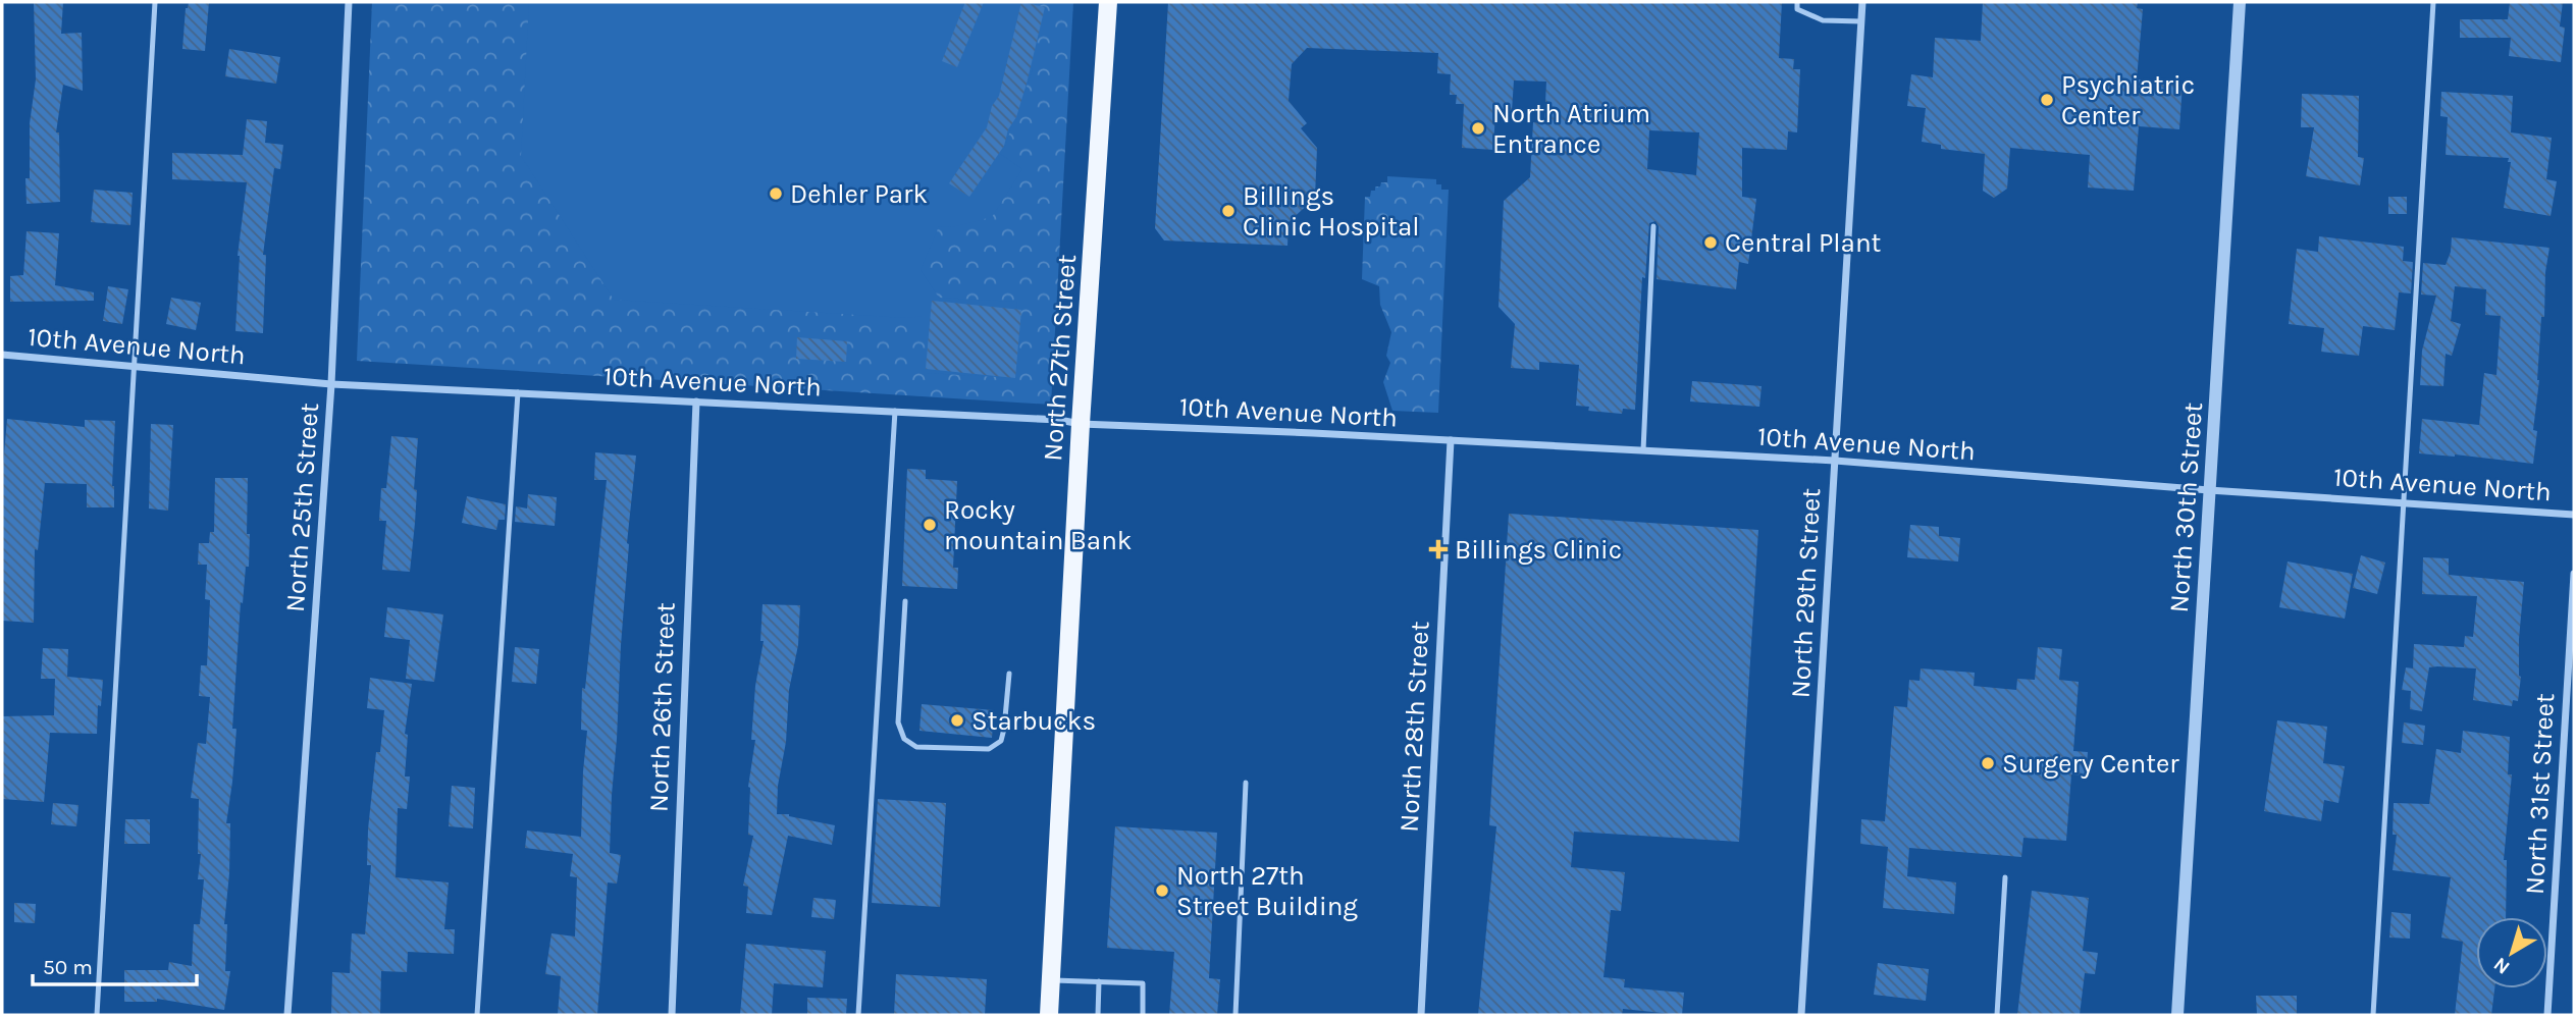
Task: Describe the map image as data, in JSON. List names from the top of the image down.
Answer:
{
  "streets": {
    "main road": ["North 27th Street"],
    "street": [
      "10th Avenue North",
      "North 25th Street",
      "North 30th Street",
      "North 29th Street",
      "North 26th Street",
      "North 28th Street",
      "North 31st Street"
    ]
  },
  "crossings": [
    ["10th Avenue North", "North 27th Street"],
    ["10th Avenue North", "North 25th Street"],
    ["10th Avenue North", "North 30th Street"],
    ["10th Avenue North", "North 29th Street"],
    ["10th Avenue North", "North 26th Street"],
    ["10th Avenue North", "North 28th Street"]
  ],
  "places": {
    "other": [
      "Psychiatric Center",
      "North Atrium Entrance",
      "Dehler Park",
      "Billings Clinic Hospital",
      "Central Plant",
      "Rocky mountain Bank",
      "Starbucks",
      "Surgery Center",
      "North 27th Street Building"
    ],
    "health": ["Billings Clinic"]
  },
  "scale_bar": "50 m",
  "north": "bottom left"
}
